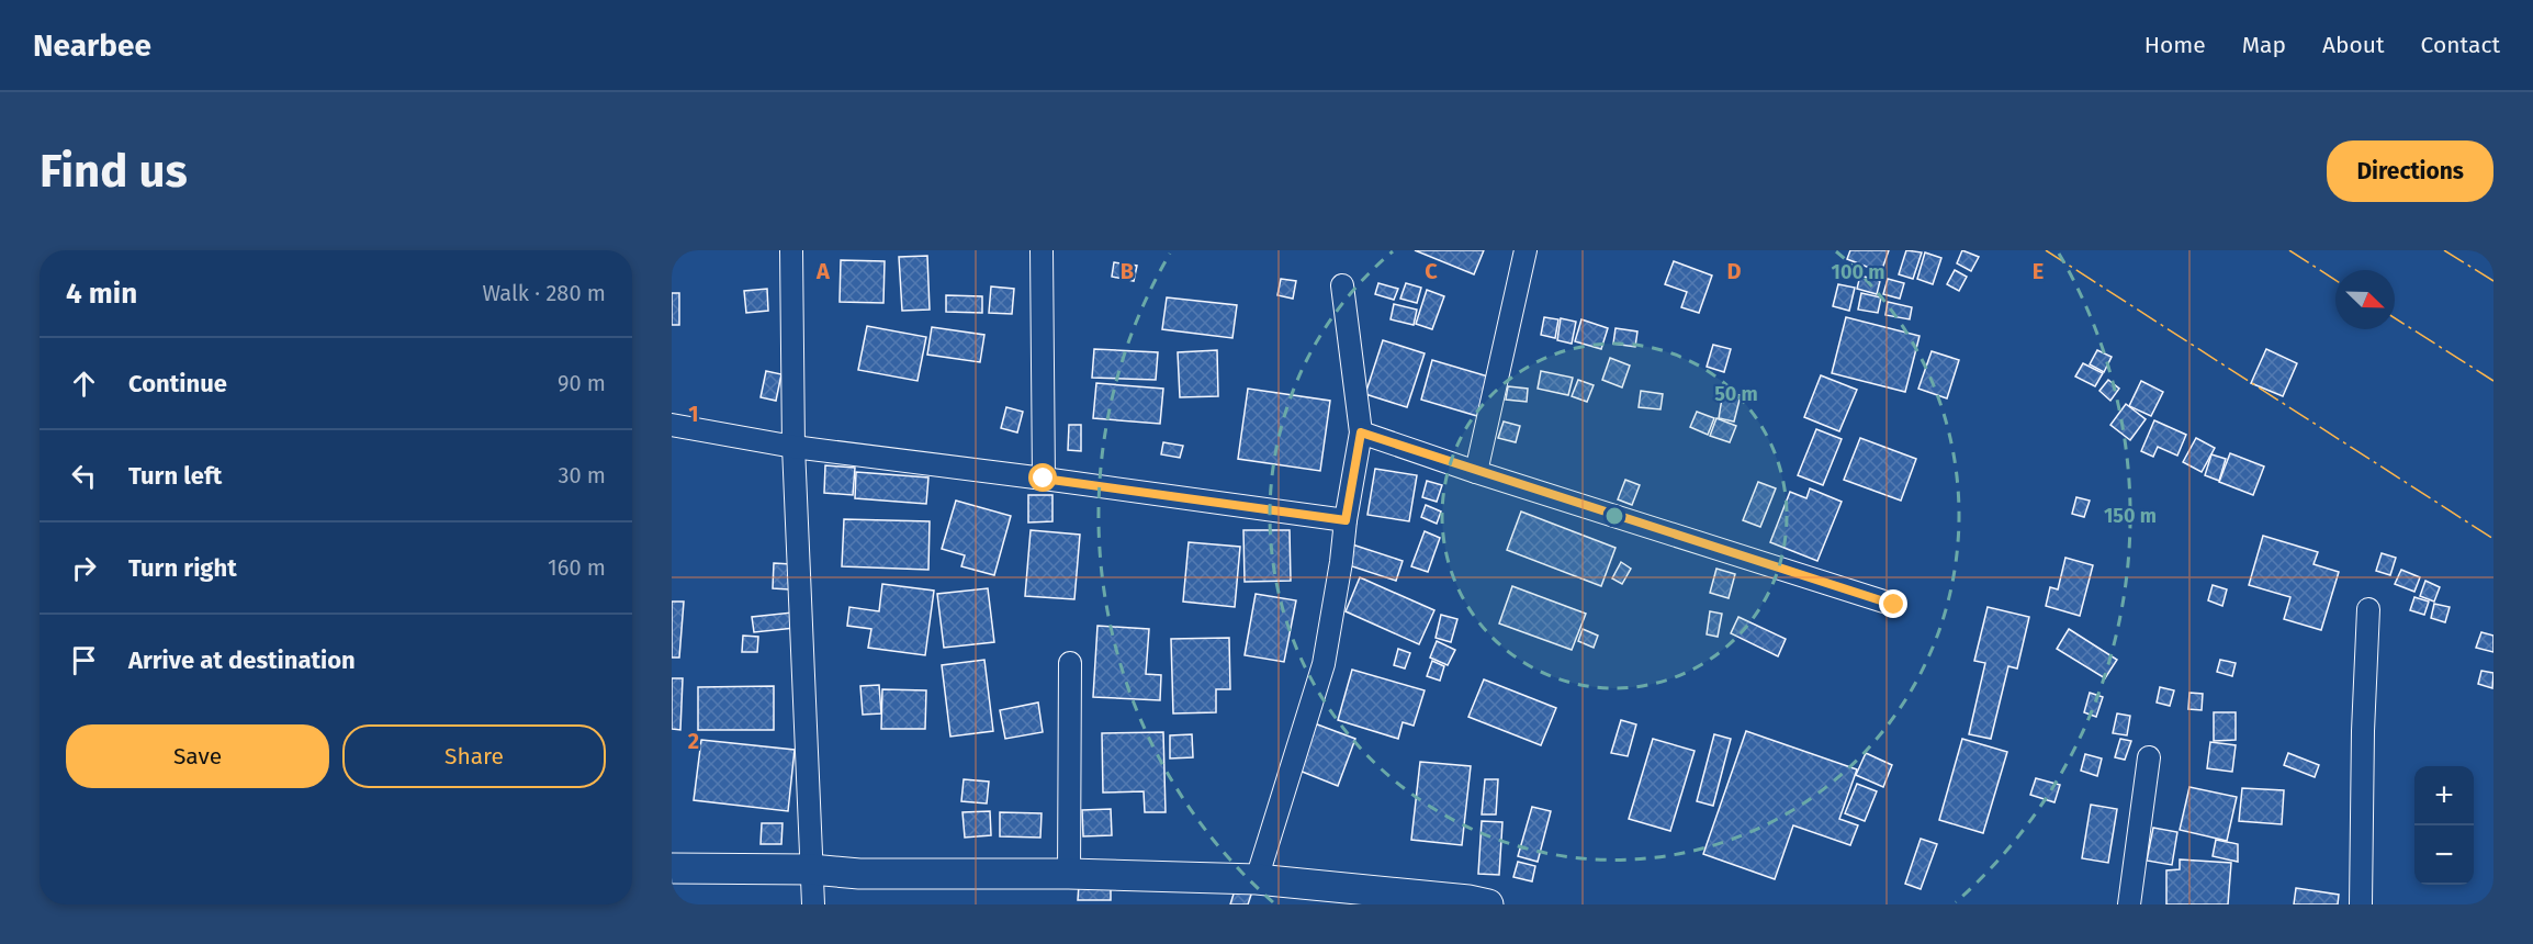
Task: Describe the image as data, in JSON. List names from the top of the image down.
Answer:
{
  "north": "bottom right",
  "page": {
    "header": "Nearbee",
    "nav": [
      "Home",
      "Map",
      "About",
      "Contact"
    ],
    "buttons": [
      "Directions",
      ["Save", "Share"]
    ],
    "title": "Find us",
    "heading": ["4 min", "Walk · 280 m"],
    "list": [
      ["Continue", "90 m"],
      ["Turn left", "30 m"],
      ["Turn right", "160 m"],
      "Arrive at destination"
    ],
    "map_buttons": ["+", "−"]
  },
  "grid": {
    "columns": [
      "A",
      "B",
      "C",
      "D",
      "E"
    ],
    "rows": ["1", "2"]
  },
  "rings": ["100 m", "50 m", "150 m"]
}
